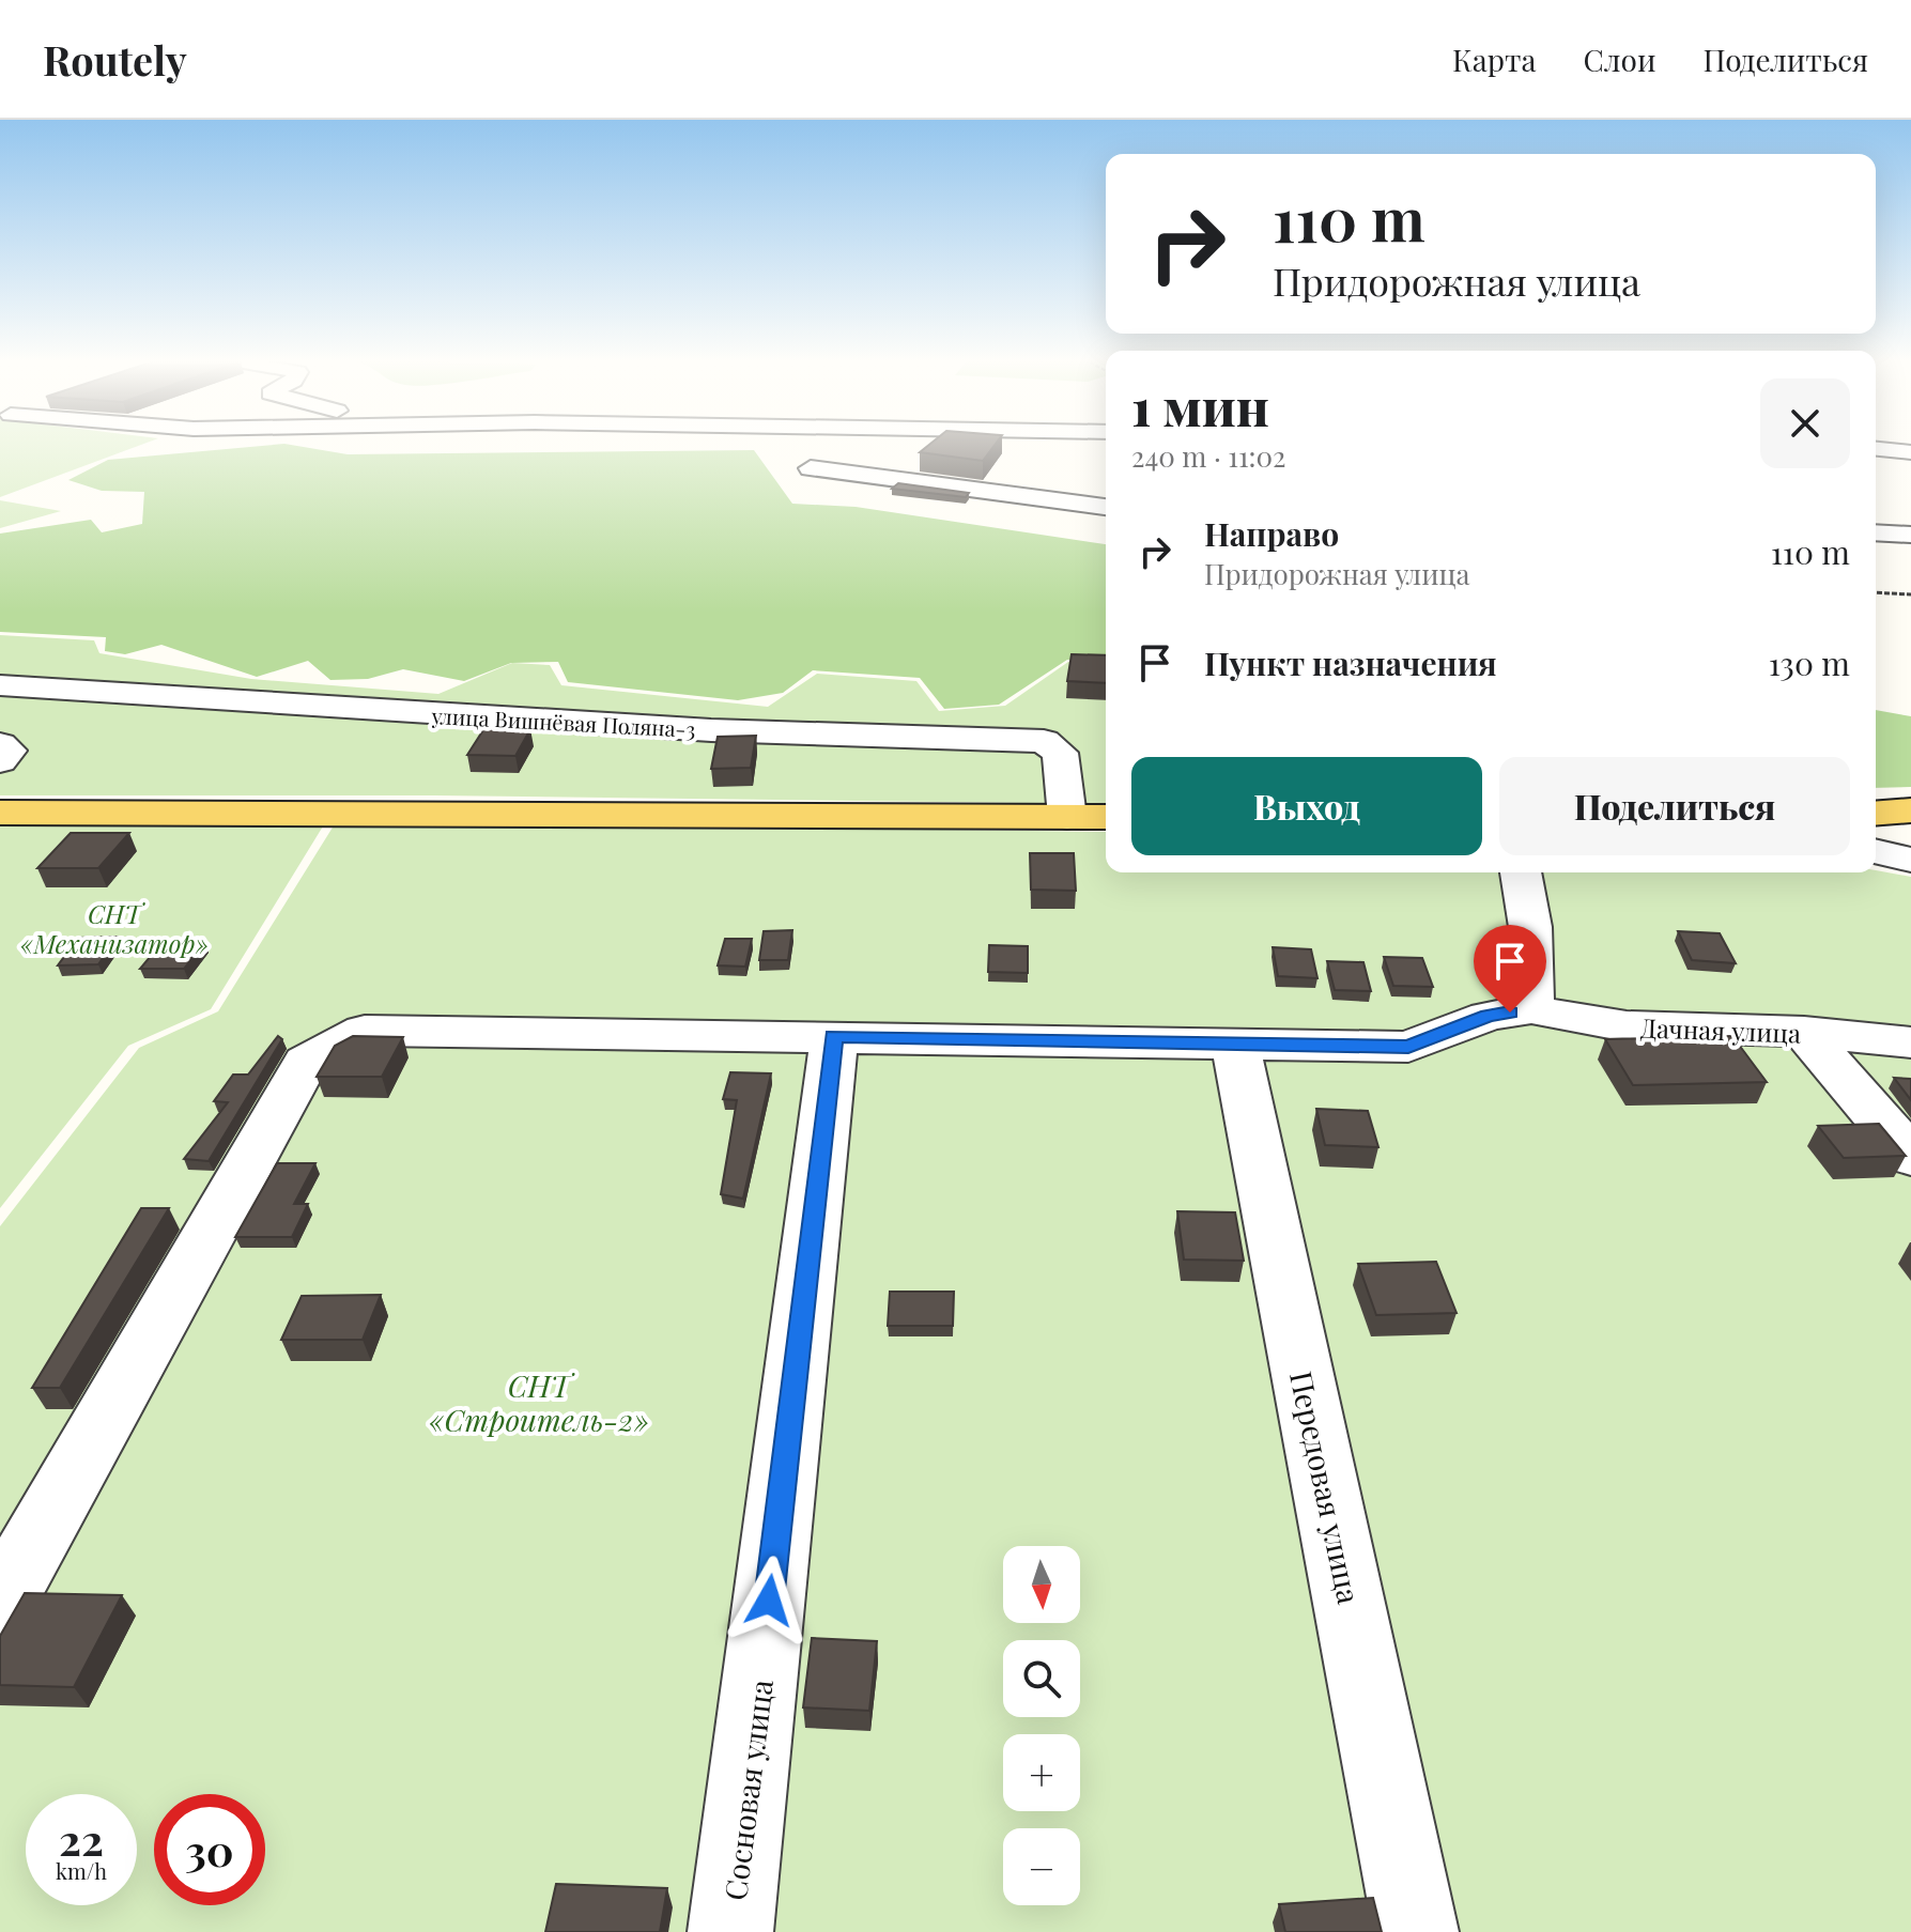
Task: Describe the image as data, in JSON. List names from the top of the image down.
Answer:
{
  "streets": {
    "street": [
      "улица Вишнёвая Поляна-3",
      "Дачная улица",
      "Передовая улица",
      "Сосновая улица"
    ]
  },
  "crossings": [
    ["Дачная улица", "Передовая улица"],
    ["Дачная улица", "Сосновая улица"]
  ],
  "parks": ["СНТ «Механизатор»", "СНТ «Строитель-2»"],
  "north": "bottom",
  "page": {
    "header": "Routely",
    "nav": ["Карта", "Слои", "Поделиться"],
    "turn": ["110 m", "Придорожная улица"],
    "heading": ["1 мин", "240 m · 11:02"],
    "list": [
      {
        "name": "Направо",
        "note": "Придорожная улица",
        "value": "110 m"
      },
      {
        "name": "Пункт назначения",
        "value": "130 m"
      }
    ],
    "buttons": ["Выход", "Поделиться"],
    "map_buttons": ["+", "−"],
    "speed": "22 km/h",
    "limit": "30"
  }
}
